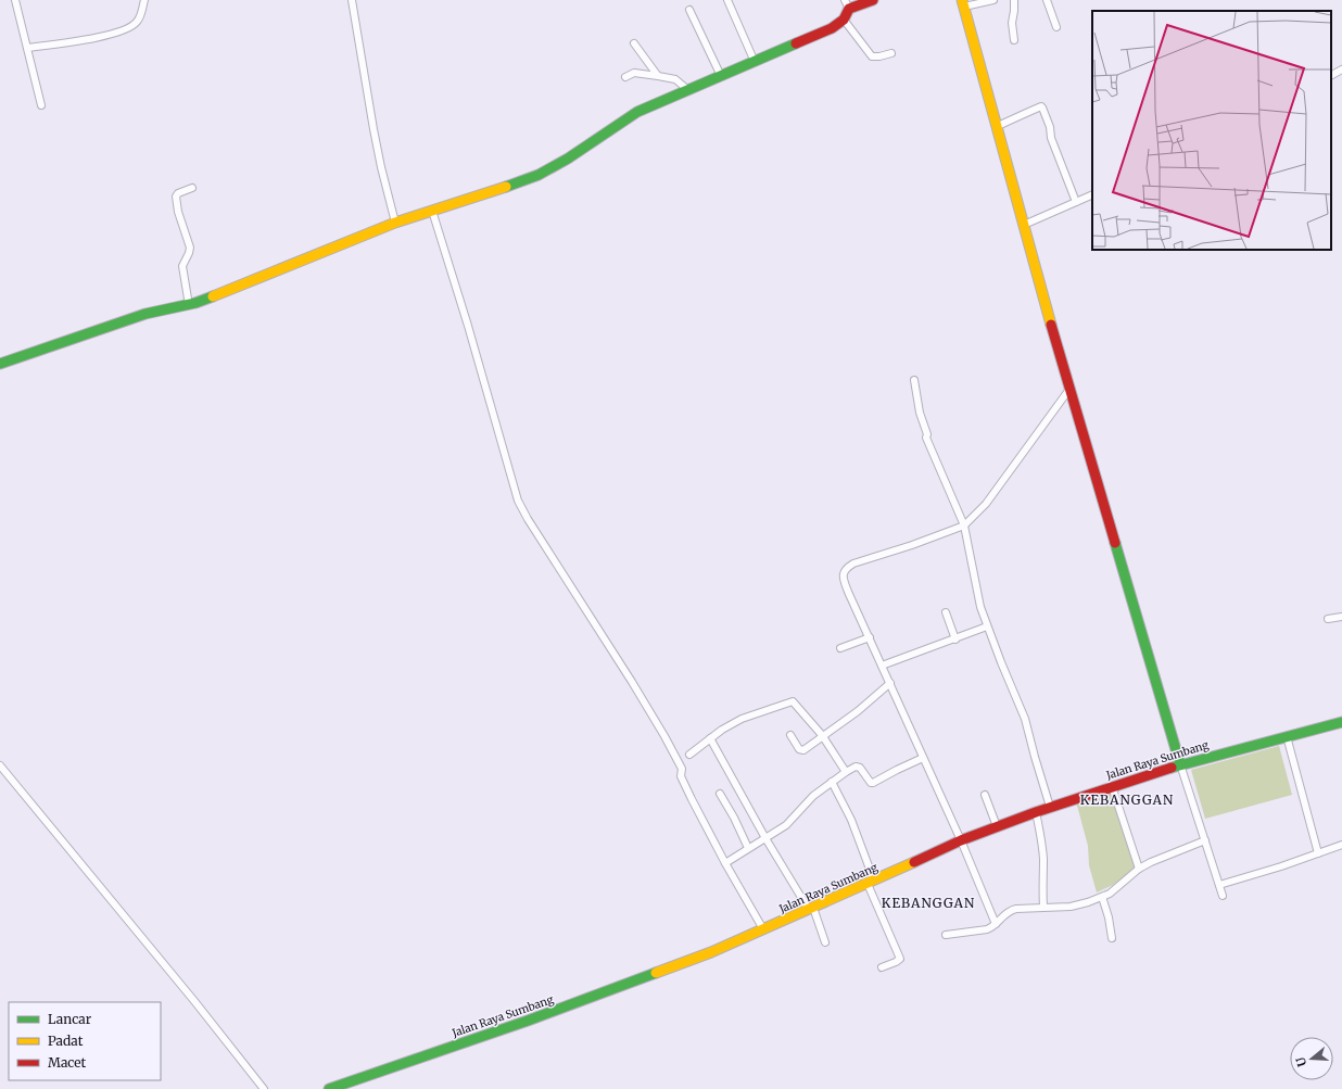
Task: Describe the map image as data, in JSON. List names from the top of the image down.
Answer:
{
  "streets": {
    "street": ["Jalan Raya Sumbang"]
  },
  "districts": ["KEBANGGAN", "KEBANGGAN"],
  "legend": ["Lancar", "Padat", "Macet"],
  "north": "left"
}
